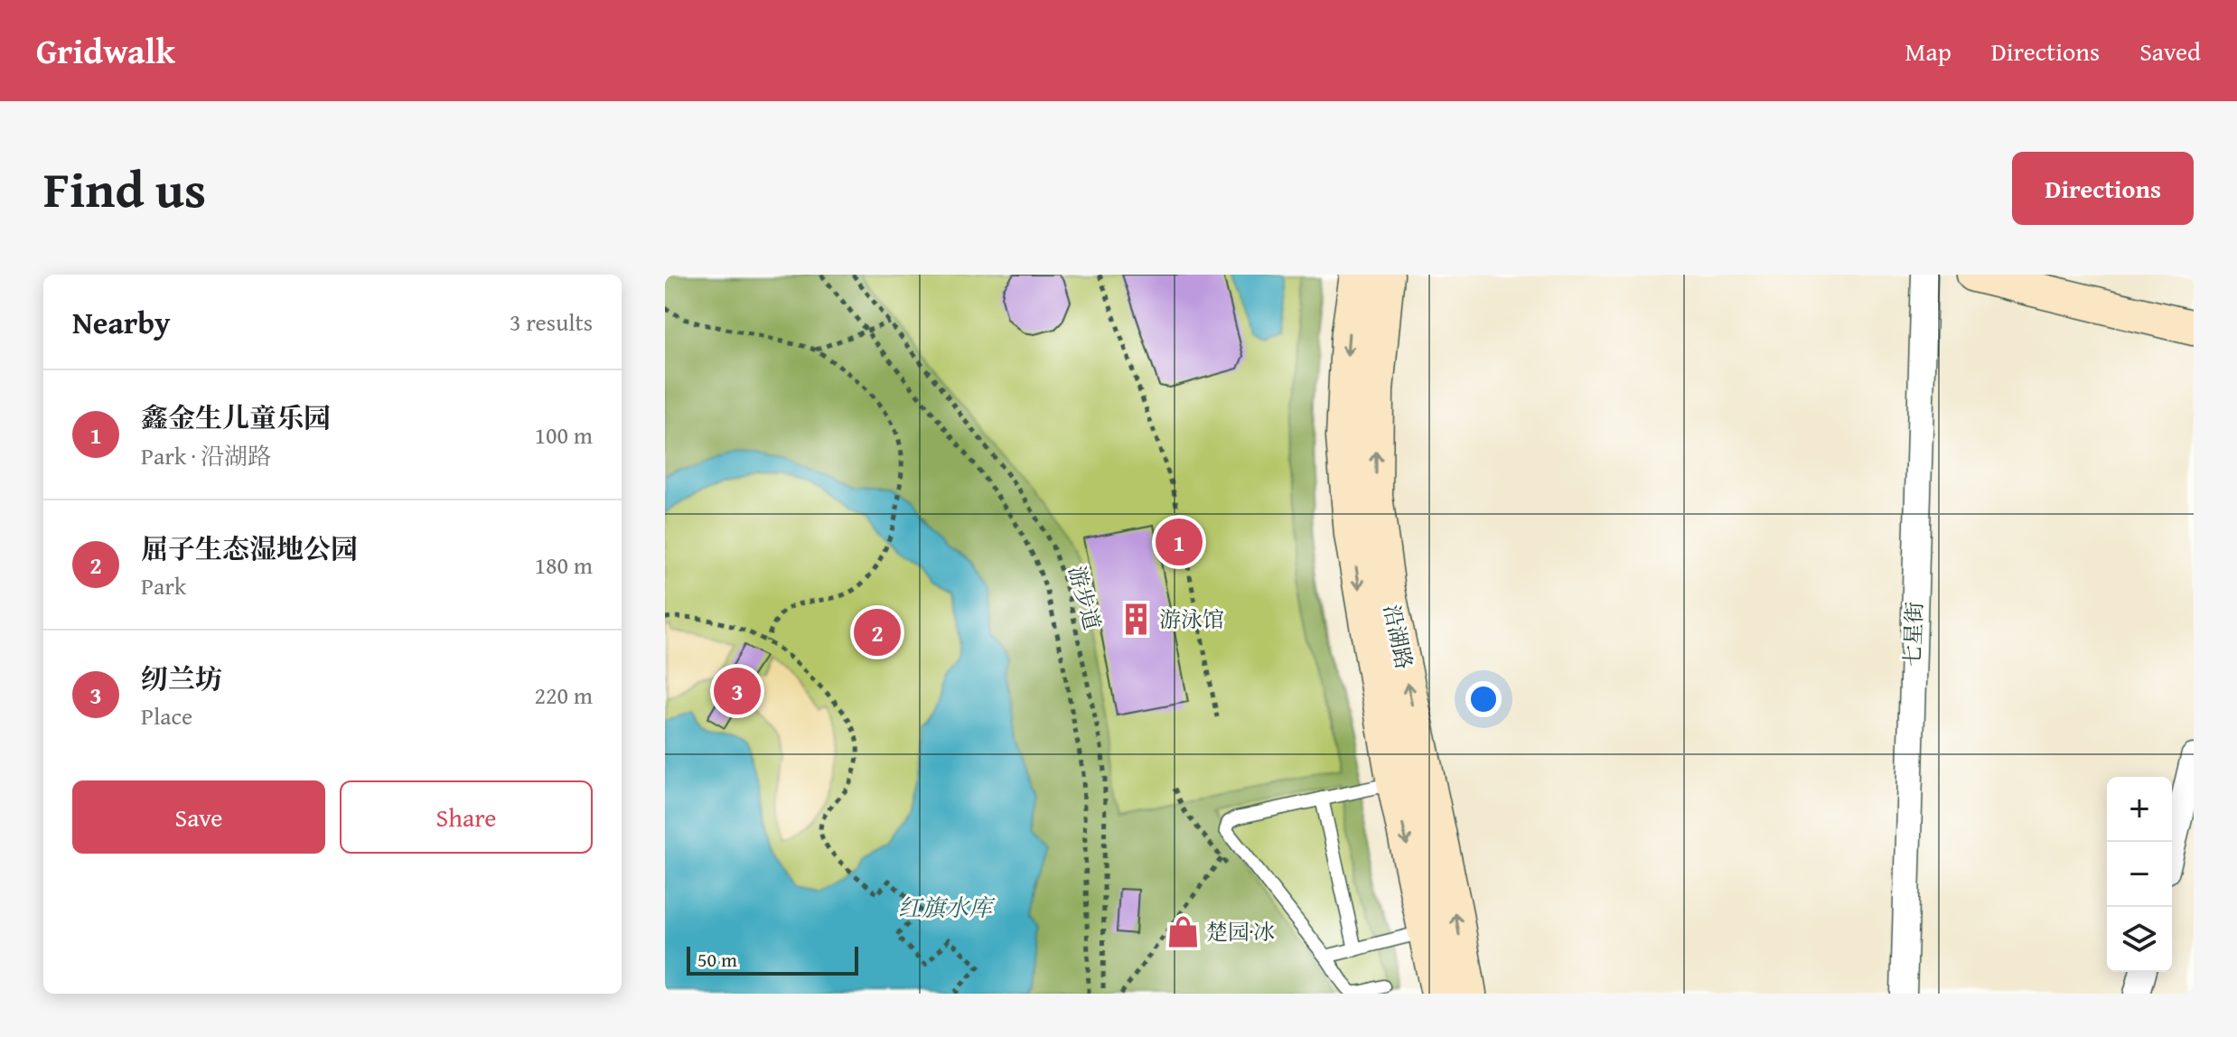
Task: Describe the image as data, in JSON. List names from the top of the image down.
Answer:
{
  "streets": {
    "main road": ["沿湖路"],
    "street": ["七星街"],
    "path": ["游步道"]
  },
  "water": ["红旗水库"],
  "places": {
    "building": ["游泳馆"],
    "shop": ["楚园·冰"]
  },
  "scale_bar": "50 m",
  "page": {
    "header": "Gridwalk",
    "nav": ["Map", "Directions", "Saved"],
    "title": "Find us",
    "buttons": [
      "Directions",
      ["Save", "Share"]
    ],
    "heading": ["Nearby", "3 results"],
    "list": [
      {
        "mark": "1",
        "name": "鑫金生儿童乐园",
        "note": "Park · 沿湖路",
        "value": "100 m"
      },
      {
        "mark": "2",
        "name": "屈子生态湿地公园",
        "note": "Park",
        "value": "180 m"
      },
      {
        "mark": "3",
        "name": "纫兰坊",
        "note": "Place",
        "value": "220 m"
      }
    ],
    "pins": ["1", "2", "3"],
    "map_buttons": ["+", "−"],
    "scale": "50 m"
  }
}
